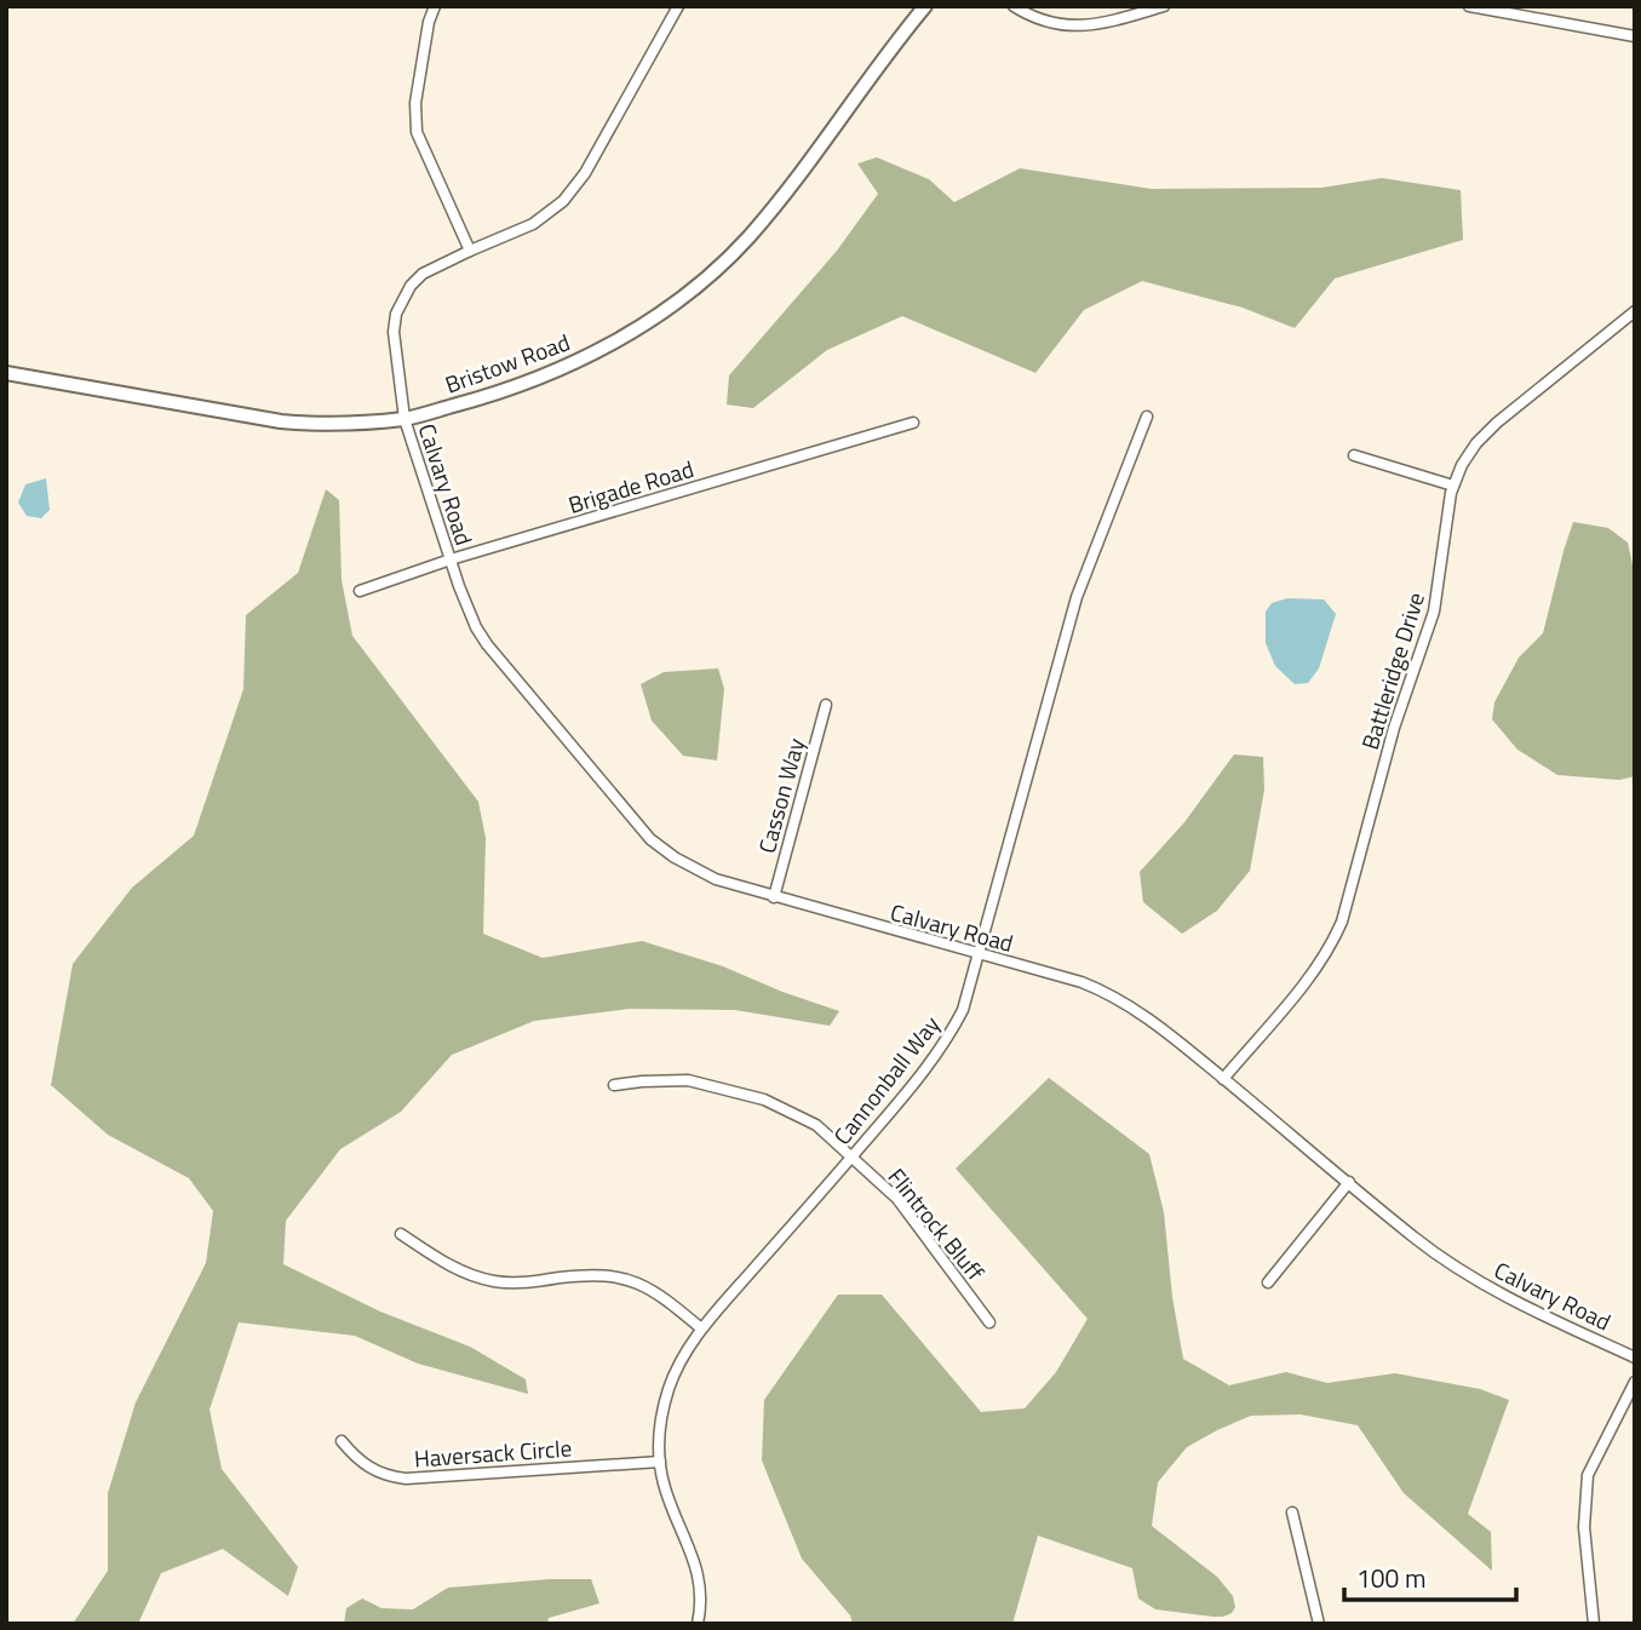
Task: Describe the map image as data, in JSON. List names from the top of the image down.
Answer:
{
  "streets": {
    "main road": ["Bristow Road"],
    "street": [
      "Calvary Road",
      "Brigade Road",
      "Battleridge Drive",
      "Casson Way",
      "Cannonball Way",
      "Flintrock Bluff",
      "Haversack Circle"
    ]
  },
  "crossings": [
    ["Bristow Road", "Calvary Road"],
    ["Calvary Road", "Brigade Road"],
    ["Calvary Road", "Battleridge Drive"],
    ["Calvary Road", "Casson Way"],
    ["Calvary Road", "Cannonball Way"],
    ["Cannonball Way", "Flintrock Bluff"],
    ["Cannonball Way", "Haversack Circle"]
  ],
  "scale_bar": "100 m"
}
